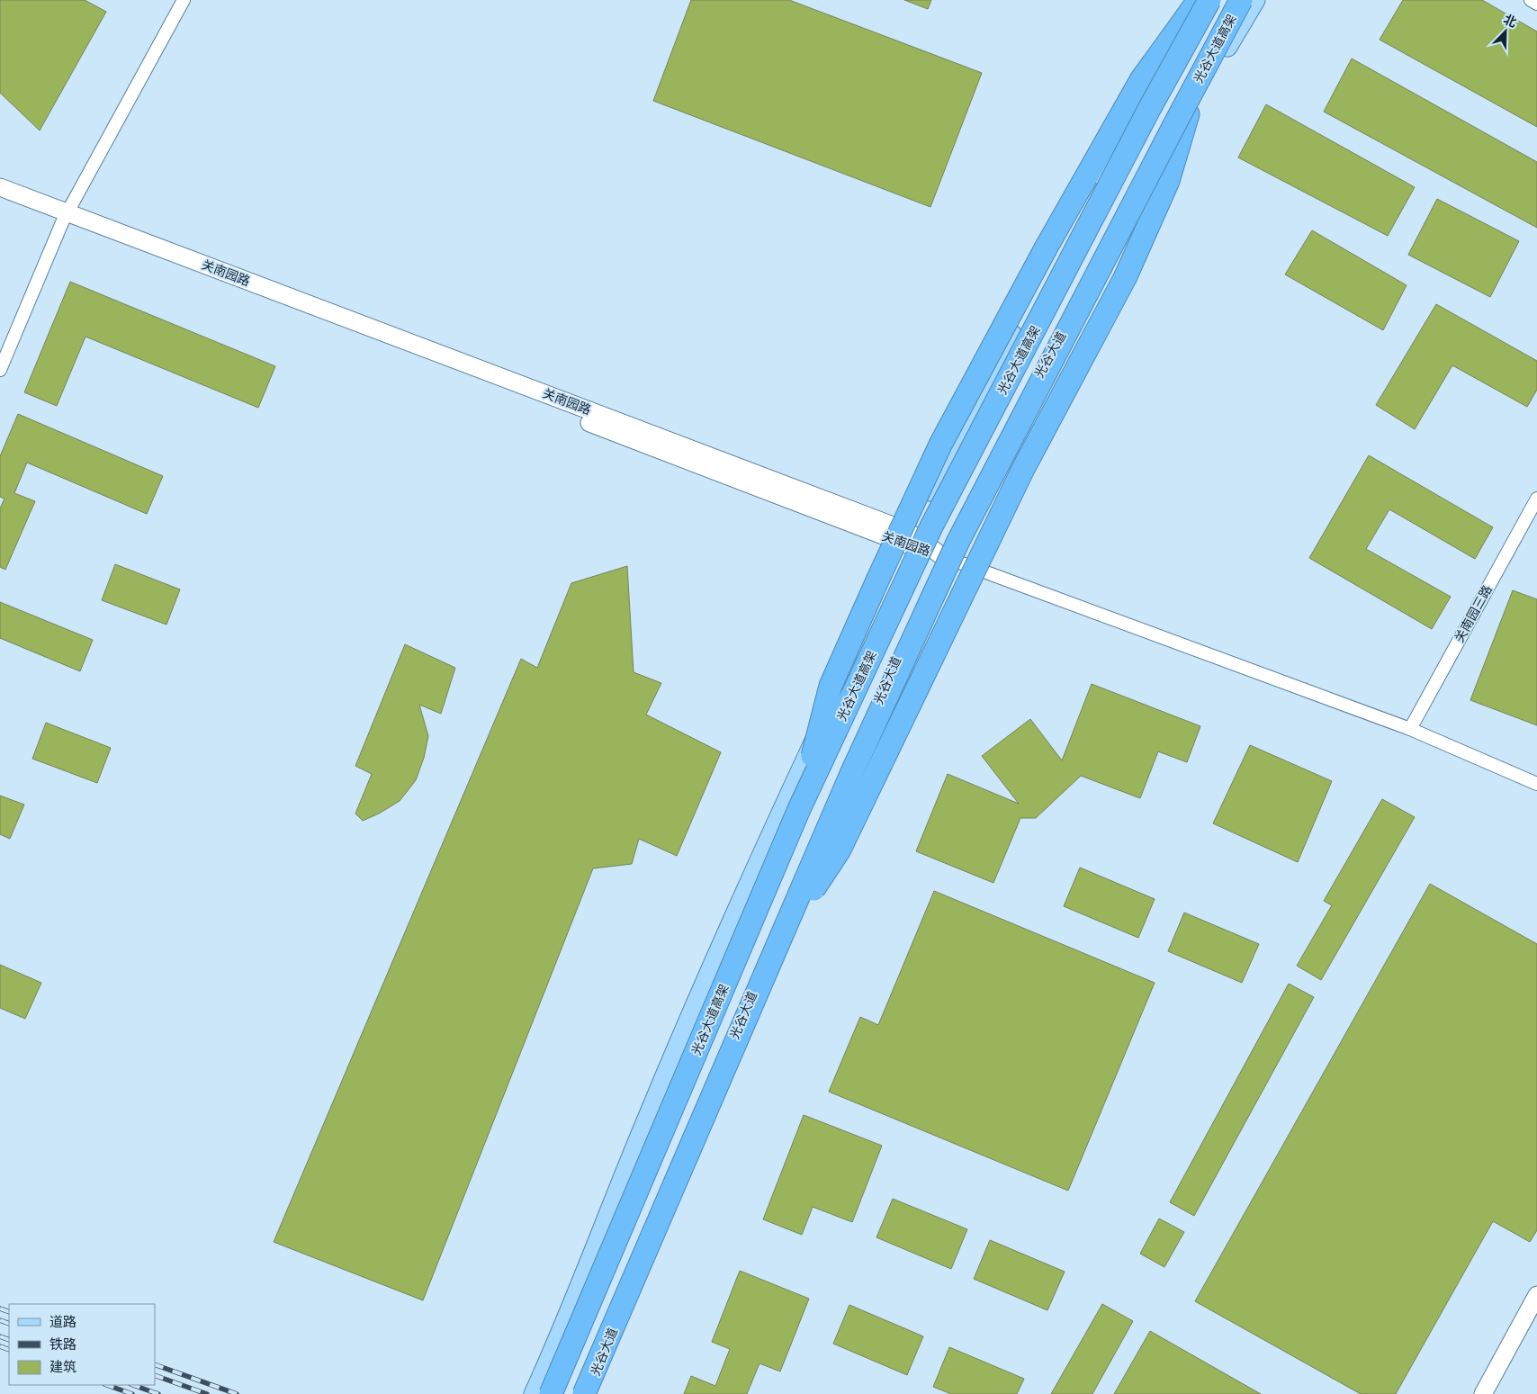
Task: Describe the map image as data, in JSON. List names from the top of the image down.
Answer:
{
  "streets": {
    "highway": ["光谷大道高架"],
    "main road": ["关南园路", "光谷大道"],
    "street": ["关南园三路"]
  },
  "crossings": [
    ["光谷大道高架", "光谷大道"],
    ["关南园路", "光谷大道"]
  ],
  "legend": ["道路", "铁路", "建筑"],
  "north": "top right"
}
